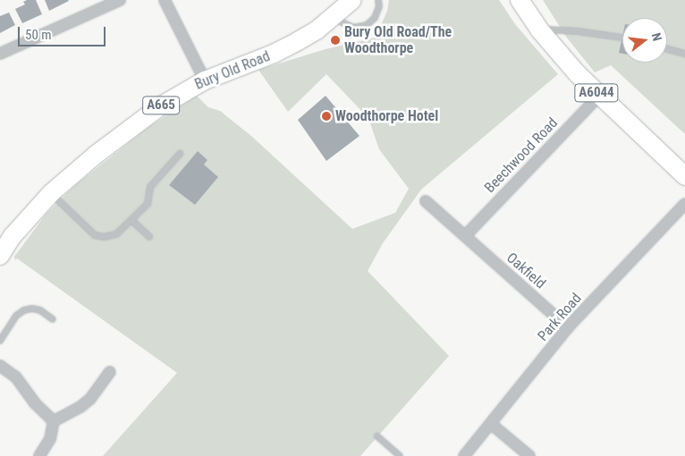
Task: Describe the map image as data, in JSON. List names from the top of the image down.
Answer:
{
  "streets": {
    "main road": ["Bury Old Road", "A6044", "A665"],
    "street": ["Beechwood Road", "Oakfield", "Park Road"]
  },
  "crossings": [
    ["A6044", "Beechwood Road"],
    ["Beechwood Road", "Oakfield"],
    ["Oakfield", "Park Road"]
  ],
  "places": ["Bury Old Road/The Woodthorpe", "Woodthorpe Hotel"],
  "scale_bar": "50 m",
  "north": "right"
}
